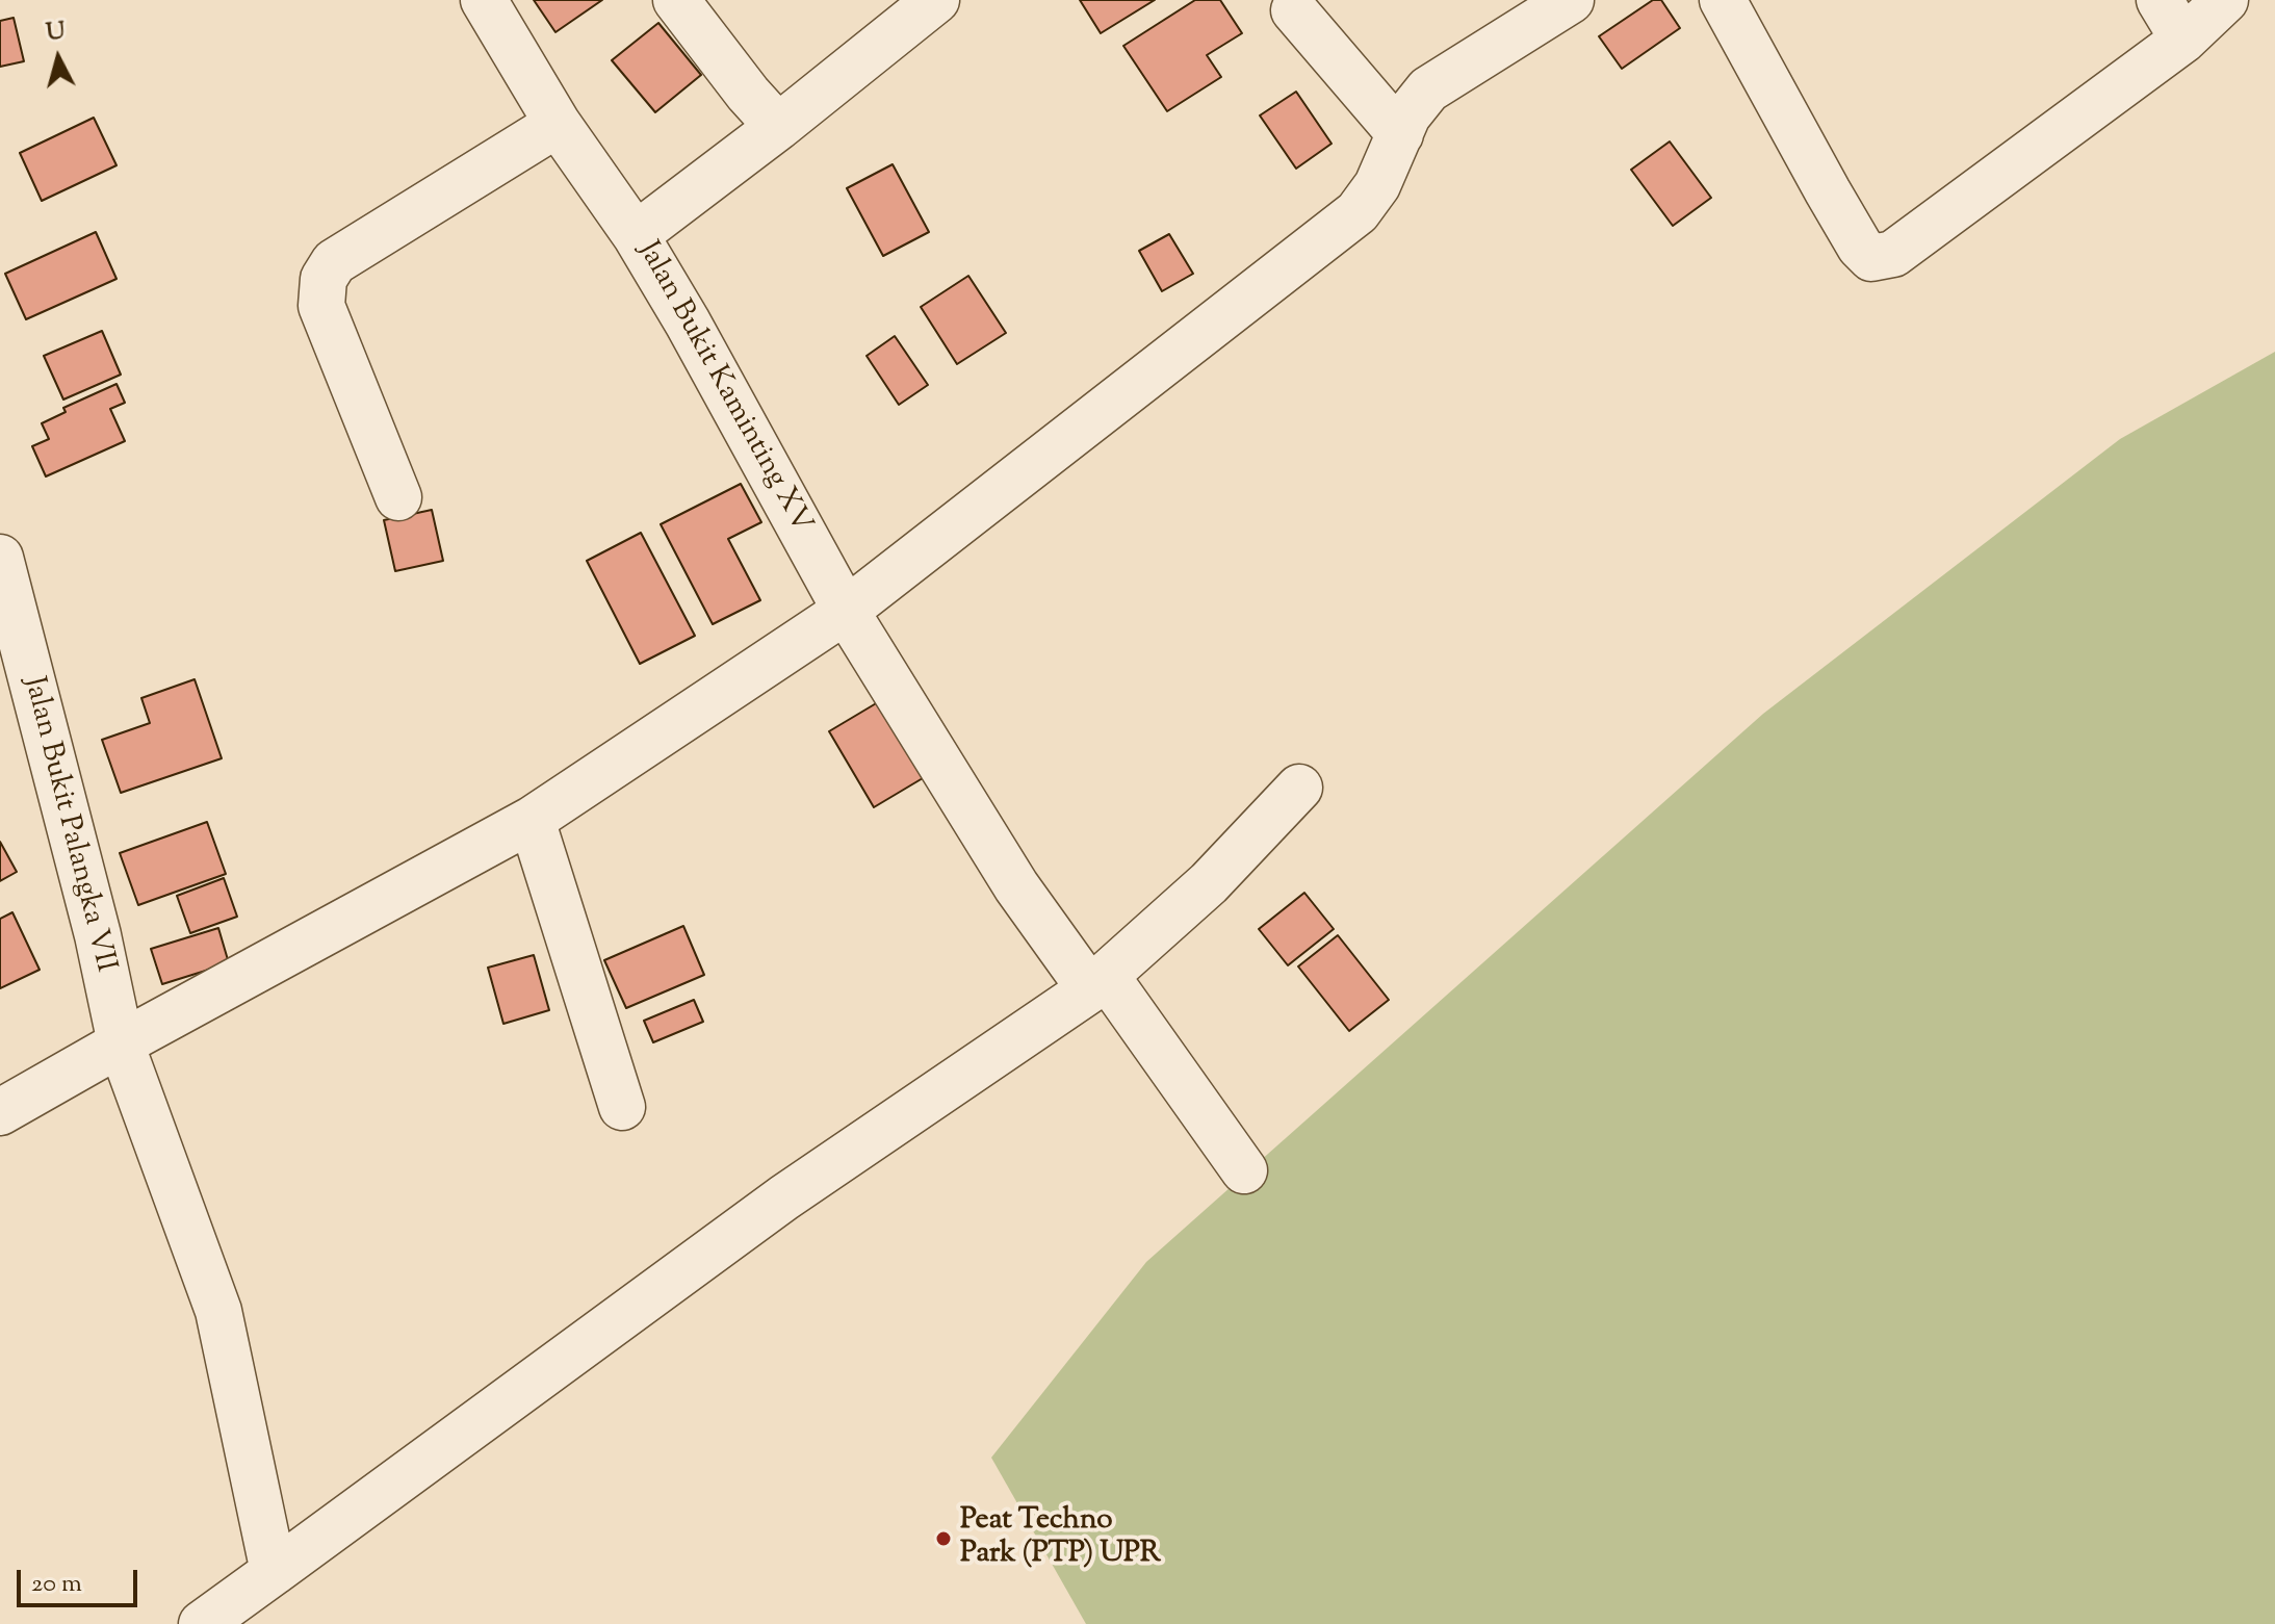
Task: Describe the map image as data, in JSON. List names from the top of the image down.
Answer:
{
  "streets": {
    "street": ["Jalan Bukit Kaminting XV", "Jalan Bukit Palangka VII"]
  },
  "places": ["Peat Techno Park (PTP) UPR"],
  "scale_bar": "20 m",
  "north": "top"
}
